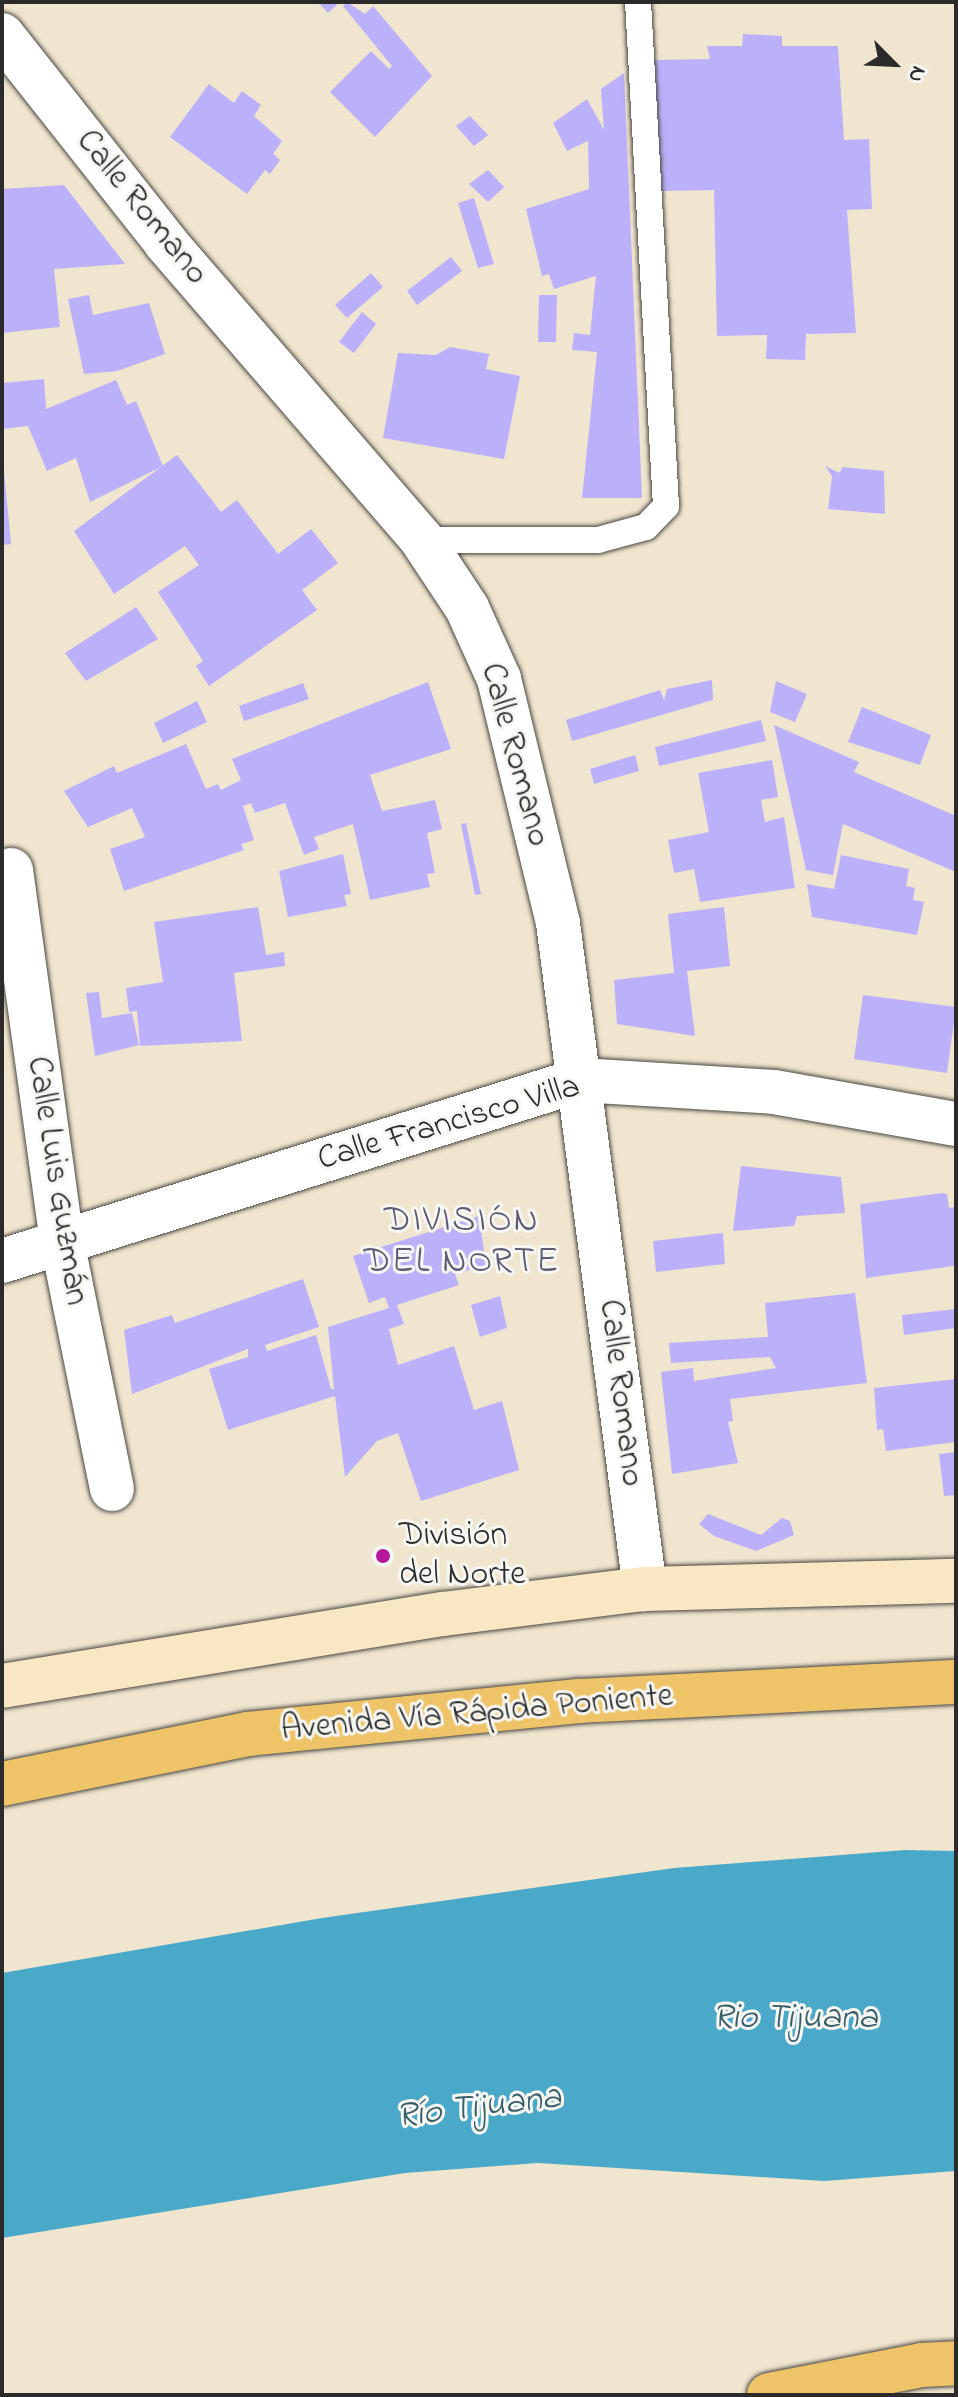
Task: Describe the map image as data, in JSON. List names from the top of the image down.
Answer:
{
  "streets": {
    "highway": ["Avenida Vía Rápida Poniente"],
    "street": ["Calle Romano", "Calle Francisco Villa", "Calle Luis Guzmán"]
  },
  "crossings": [
    ["Calle Romano", "Calle Francisco Villa"],
    ["Calle Francisco Villa", "Calle Luis Guzmán"]
  ],
  "districts": ["DIVISIÓN DEL NORTE"],
  "water": ["Rio Tijuana", "Río Tijuana"],
  "places": ["División del Norte"],
  "north": "bottom right"
}
